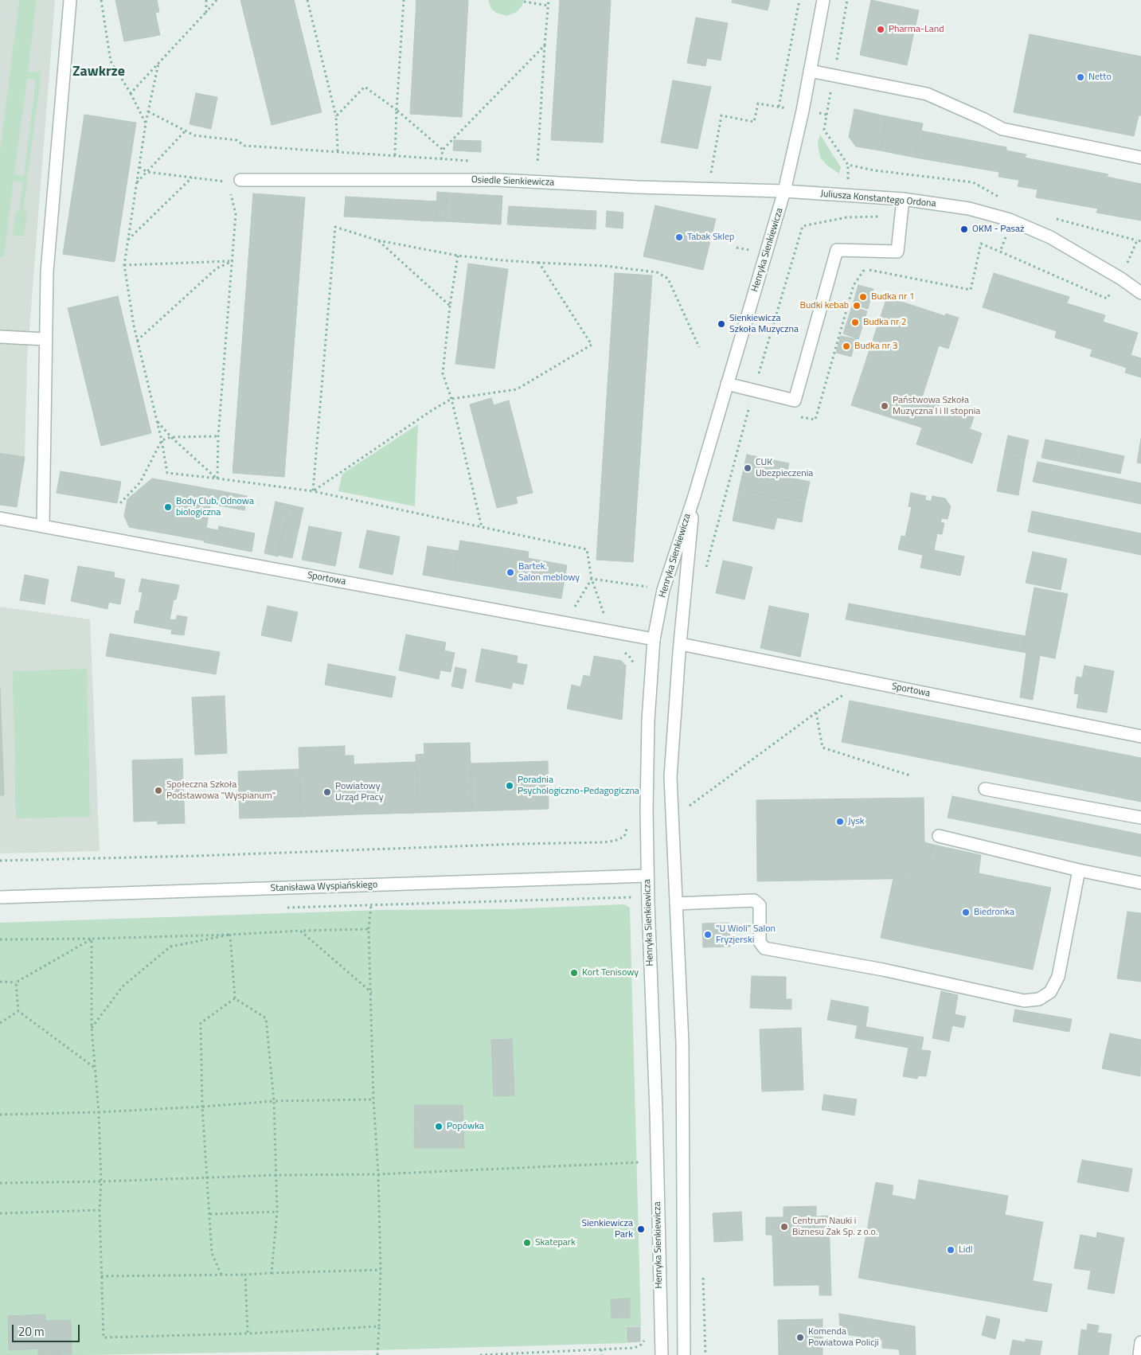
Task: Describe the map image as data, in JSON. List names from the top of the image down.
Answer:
{
  "streets": {
    "street": [
      "Osiedle Sienkiewicza",
      "Juliusza Konstantego Ordona",
      "Henryka Sienkiewicza",
      "Sportowa",
      "Stanisława Wyspiańskiego"
    ]
  },
  "crossings": [
    ["Osiedle Sienkiewicza", "Juliusza Konstantego Ordona"],
    ["Osiedle Sienkiewicza", "Henryka Sienkiewicza"],
    ["Juliusza Konstantego Ordona", "Henryka Sienkiewicza"],
    ["Henryka Sienkiewicza", "Sportowa"],
    ["Henryka Sienkiewicza", "Stanisława Wyspiańskiego"]
  ],
  "districts": ["Zawkrze"],
  "places": [
    "Pharma-Land",
    "Netto",
    "OKM - Pasaż",
    "Tabak Sklep",
    "Budka nr 1",
    "Budki kebab",
    "Budka nr 2",
    "Sienkiewicza Szkoła Muzyczna",
    "Budka nr 3",
    "Państwowa Szkoła Muzyczna I i II stopnia",
    "CUK Ubezpieczenia",
    "Body Club, Odnowa biologiczna",
    "Bartek. Salon meblowy",
    "Poradnia Psychologiczno-Pedagogiczna",
    "Społeczna Szkoła Podstawowa \"Wyspianum\"",
    "Powiatowy Urząd Pracy",
    "Jysk",
    "Biedronka",
    "\"U Wioli\" Salon Fryzjerski",
    "Kort Tenisowy",
    "Popówka",
    "Centrum Nauki i Biznesu Żak Sp. z o.o.",
    "Sienkiewicza Park",
    "Skatepark",
    "Lidl",
    "Komenda Powiatowa Policji"
  ],
  "scale_bar": "20 m"
}
